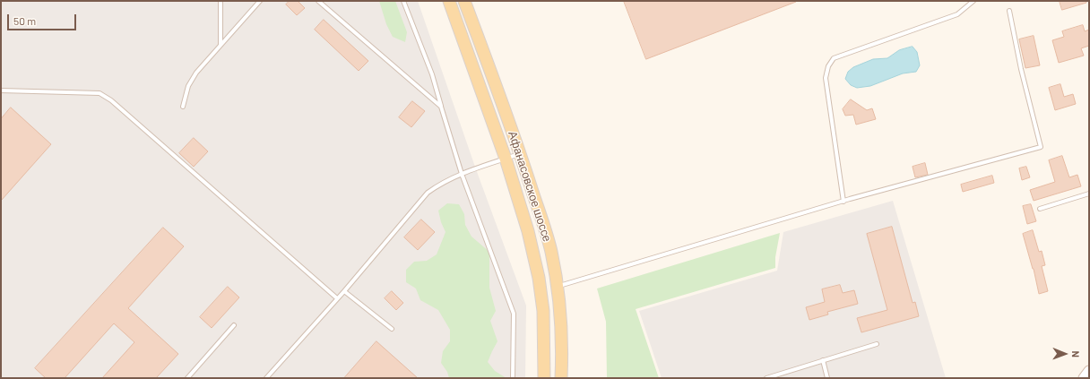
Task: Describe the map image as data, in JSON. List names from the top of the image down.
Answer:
{
  "streets": {
    "main road": ["Афанасовское шоссе"]
  },
  "scale_bar": "50 m",
  "north": "right"
}
